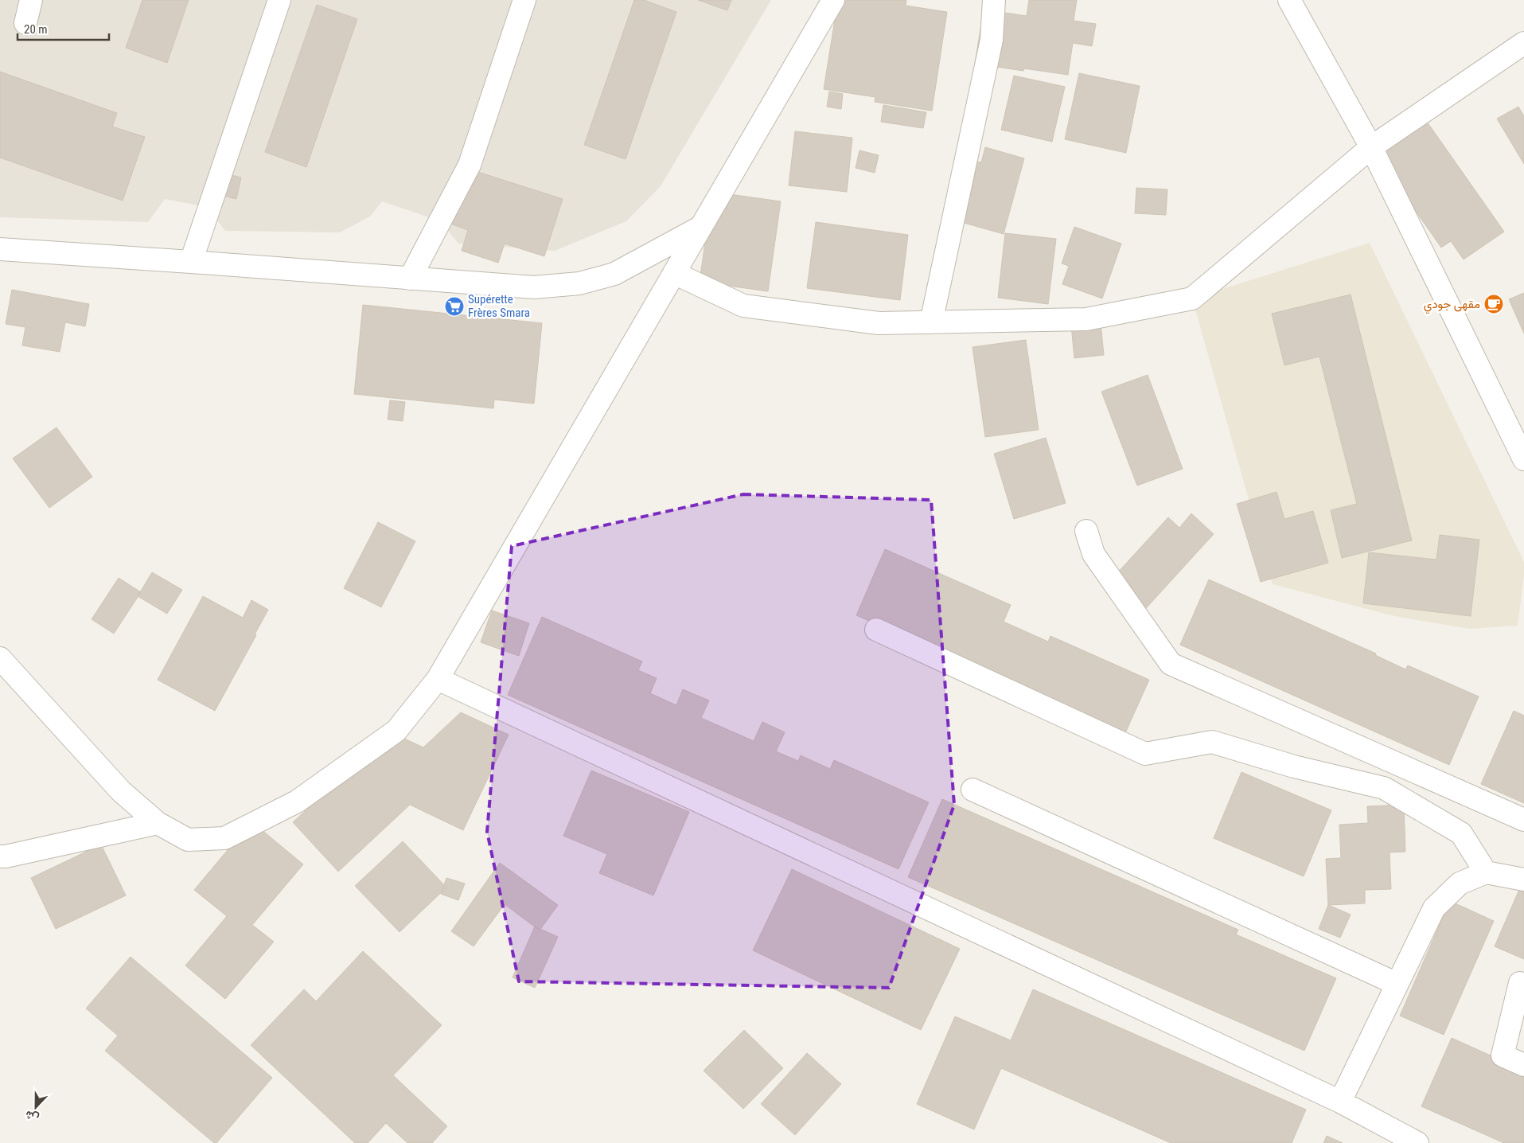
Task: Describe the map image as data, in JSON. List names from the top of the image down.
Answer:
{
  "places": {
    "cafe": ["مقهى جودي"],
    "supermarket": ["Supérette Frères Smara"]
  },
  "scale_bar": "20 m",
  "north": "bottom"
}
